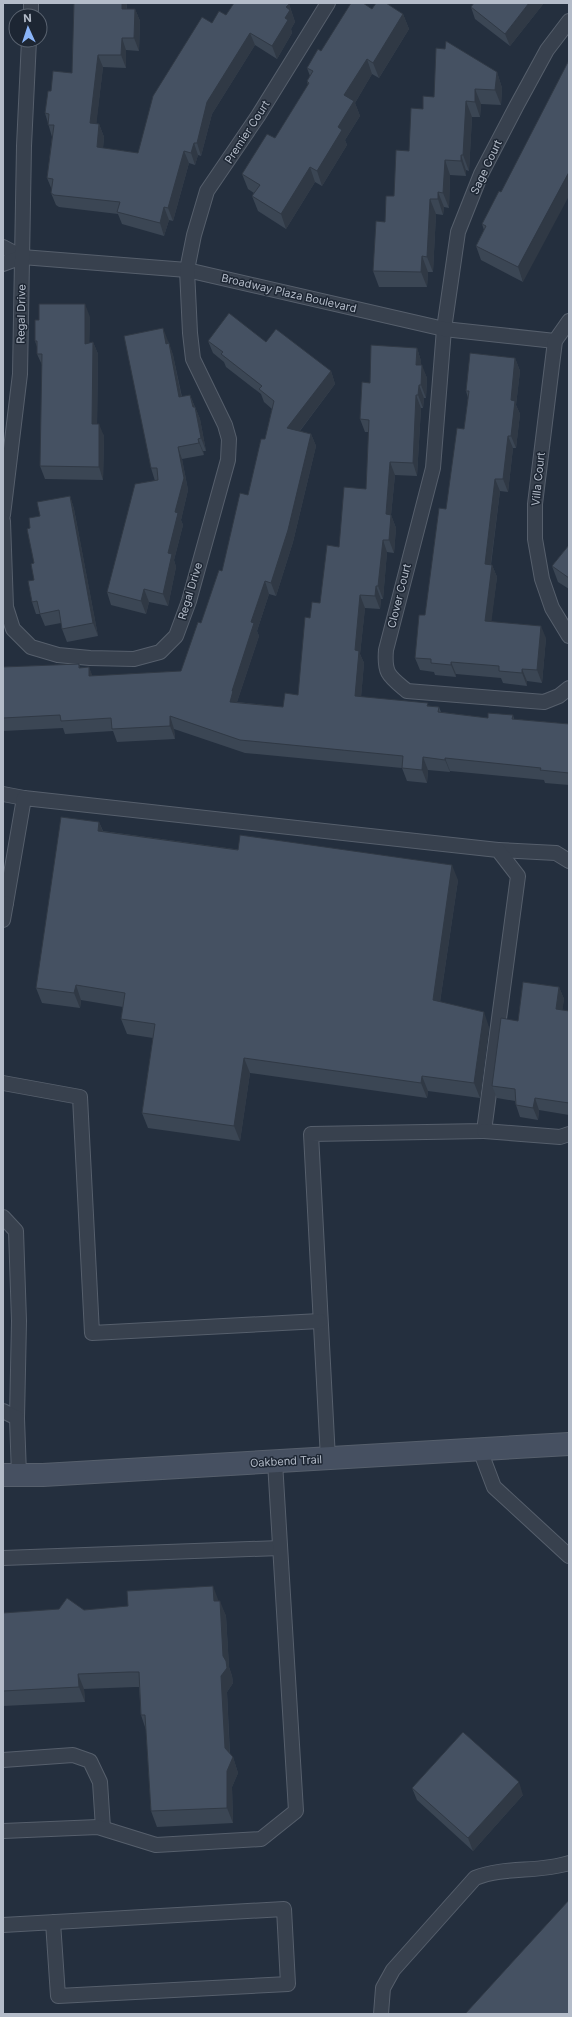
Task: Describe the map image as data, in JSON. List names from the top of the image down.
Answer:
{
  "streets": {
    "street": ["Oakbend Trail"],
    "lane": [
      "Premier Court",
      "Sage Court",
      "Broadway Plaza Boulevard",
      "Regal Drive",
      "Villa Court",
      "Clover Court"
    ]
  },
  "crossings": [
    ["Premier Court", "Broadway Plaza Boulevard"],
    ["Premier Court", "Regal Drive"],
    ["Sage Court", "Broadway Plaza Boulevard"],
    ["Sage Court", "Clover Court"],
    ["Broadway Plaza Boulevard", "Regal Drive"],
    ["Broadway Plaza Boulevard", "Villa Court"],
    ["Broadway Plaza Boulevard", "Clover Court"]
  ],
  "north": "top"
}
